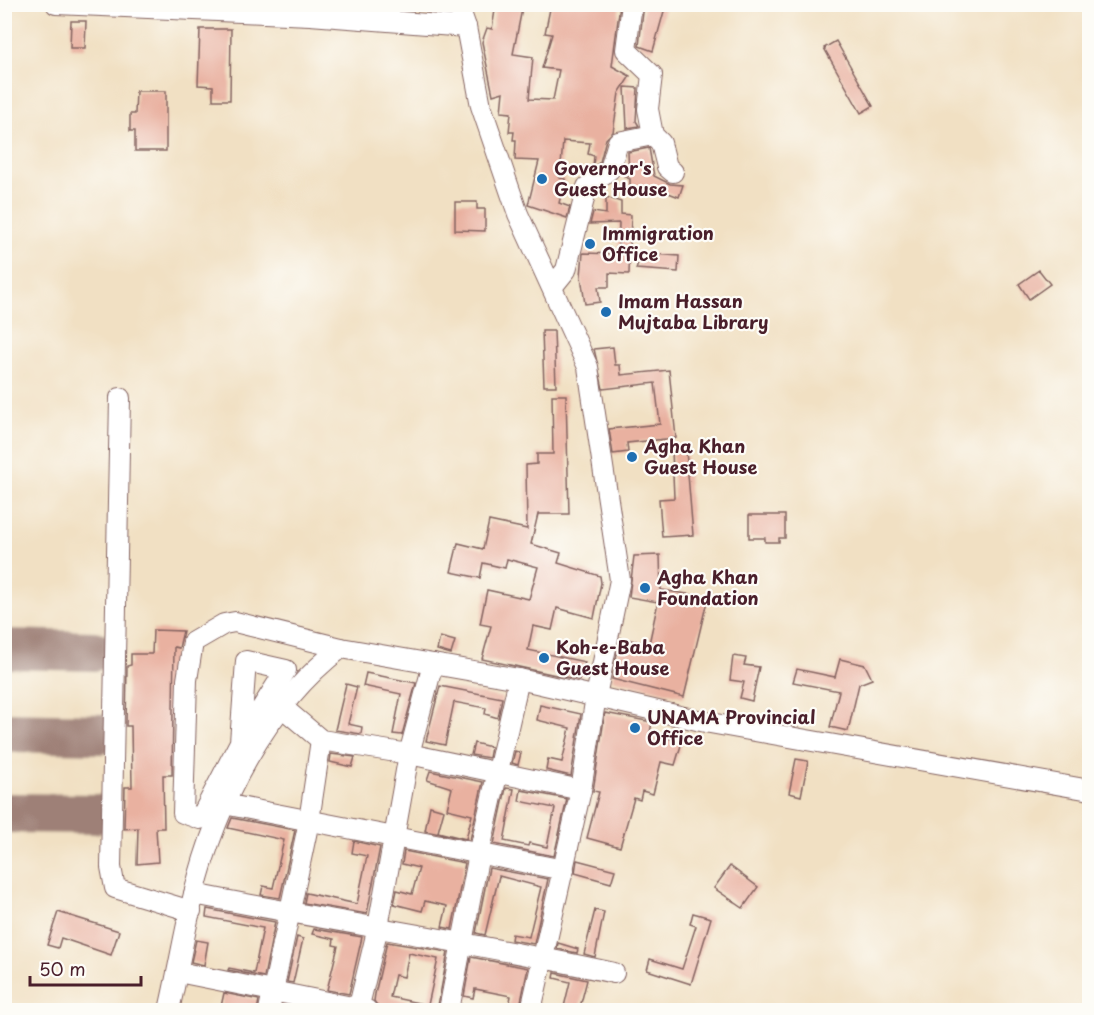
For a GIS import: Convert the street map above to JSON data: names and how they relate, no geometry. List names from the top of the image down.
{
  "places": [
    "Governor's Guest House",
    "Immigration Office",
    "Imam Hassan Mujtaba Library",
    "Agha Khan Guest House",
    "Agha Khan Foundation",
    "Koh-e-Baba Guest House",
    "UNAMA Provincial Office"
  ],
  "scale_bar": "50 m"
}
